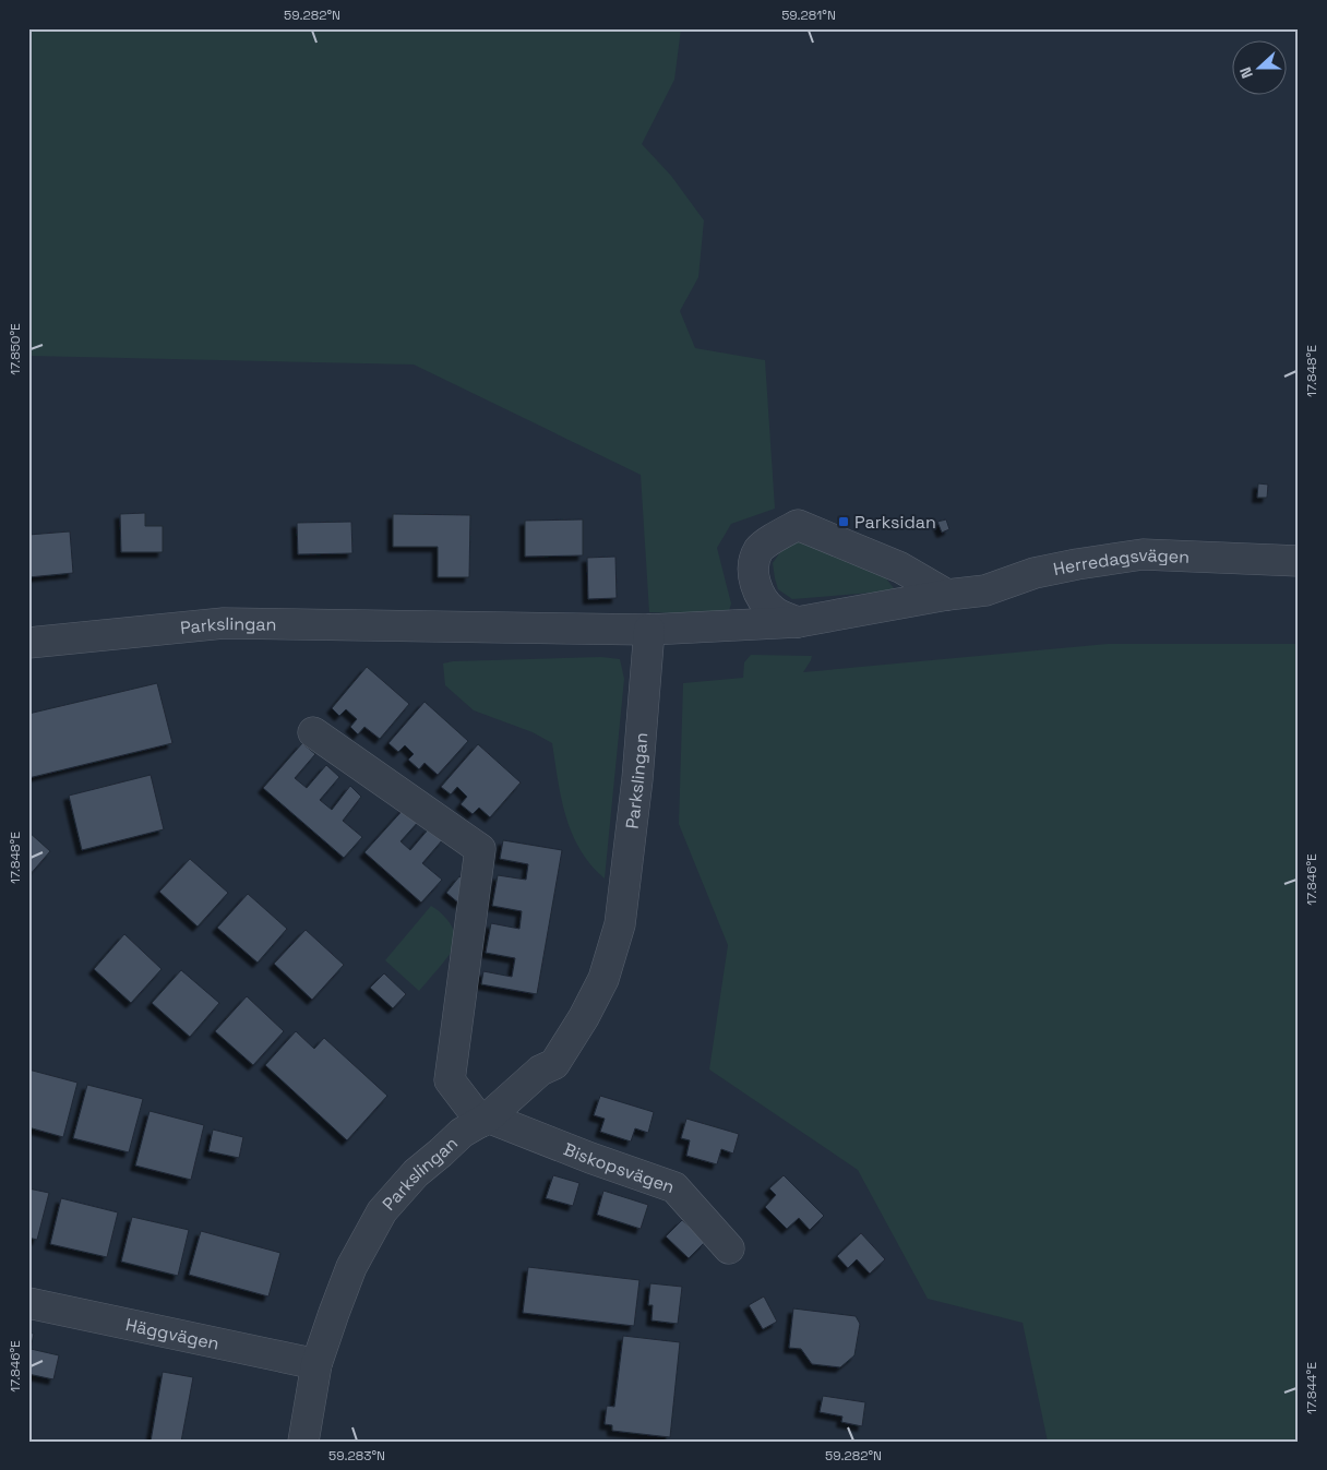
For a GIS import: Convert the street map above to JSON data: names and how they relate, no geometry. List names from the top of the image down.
{
  "streets": {
    "street": [
      "Herredagsvägen",
      "Parkslingan",
      "Biskopsvägen",
      "Häggvägen"
    ]
  },
  "crossings": [
    ["Herredagsvägen", "Parkslingan"],
    ["Parkslingan", "Biskopsvägen"],
    ["Parkslingan", "Häggvägen"]
  ],
  "places": {
    "transit": ["Parksidan"]
  },
  "north": "left",
  "coordinates": [
    "59.282°N",
    "59.281°N",
    "17.850°E",
    "17.848°E",
    "17.846°E",
    "17.844°E",
    "59.283°N"
  ]
}
